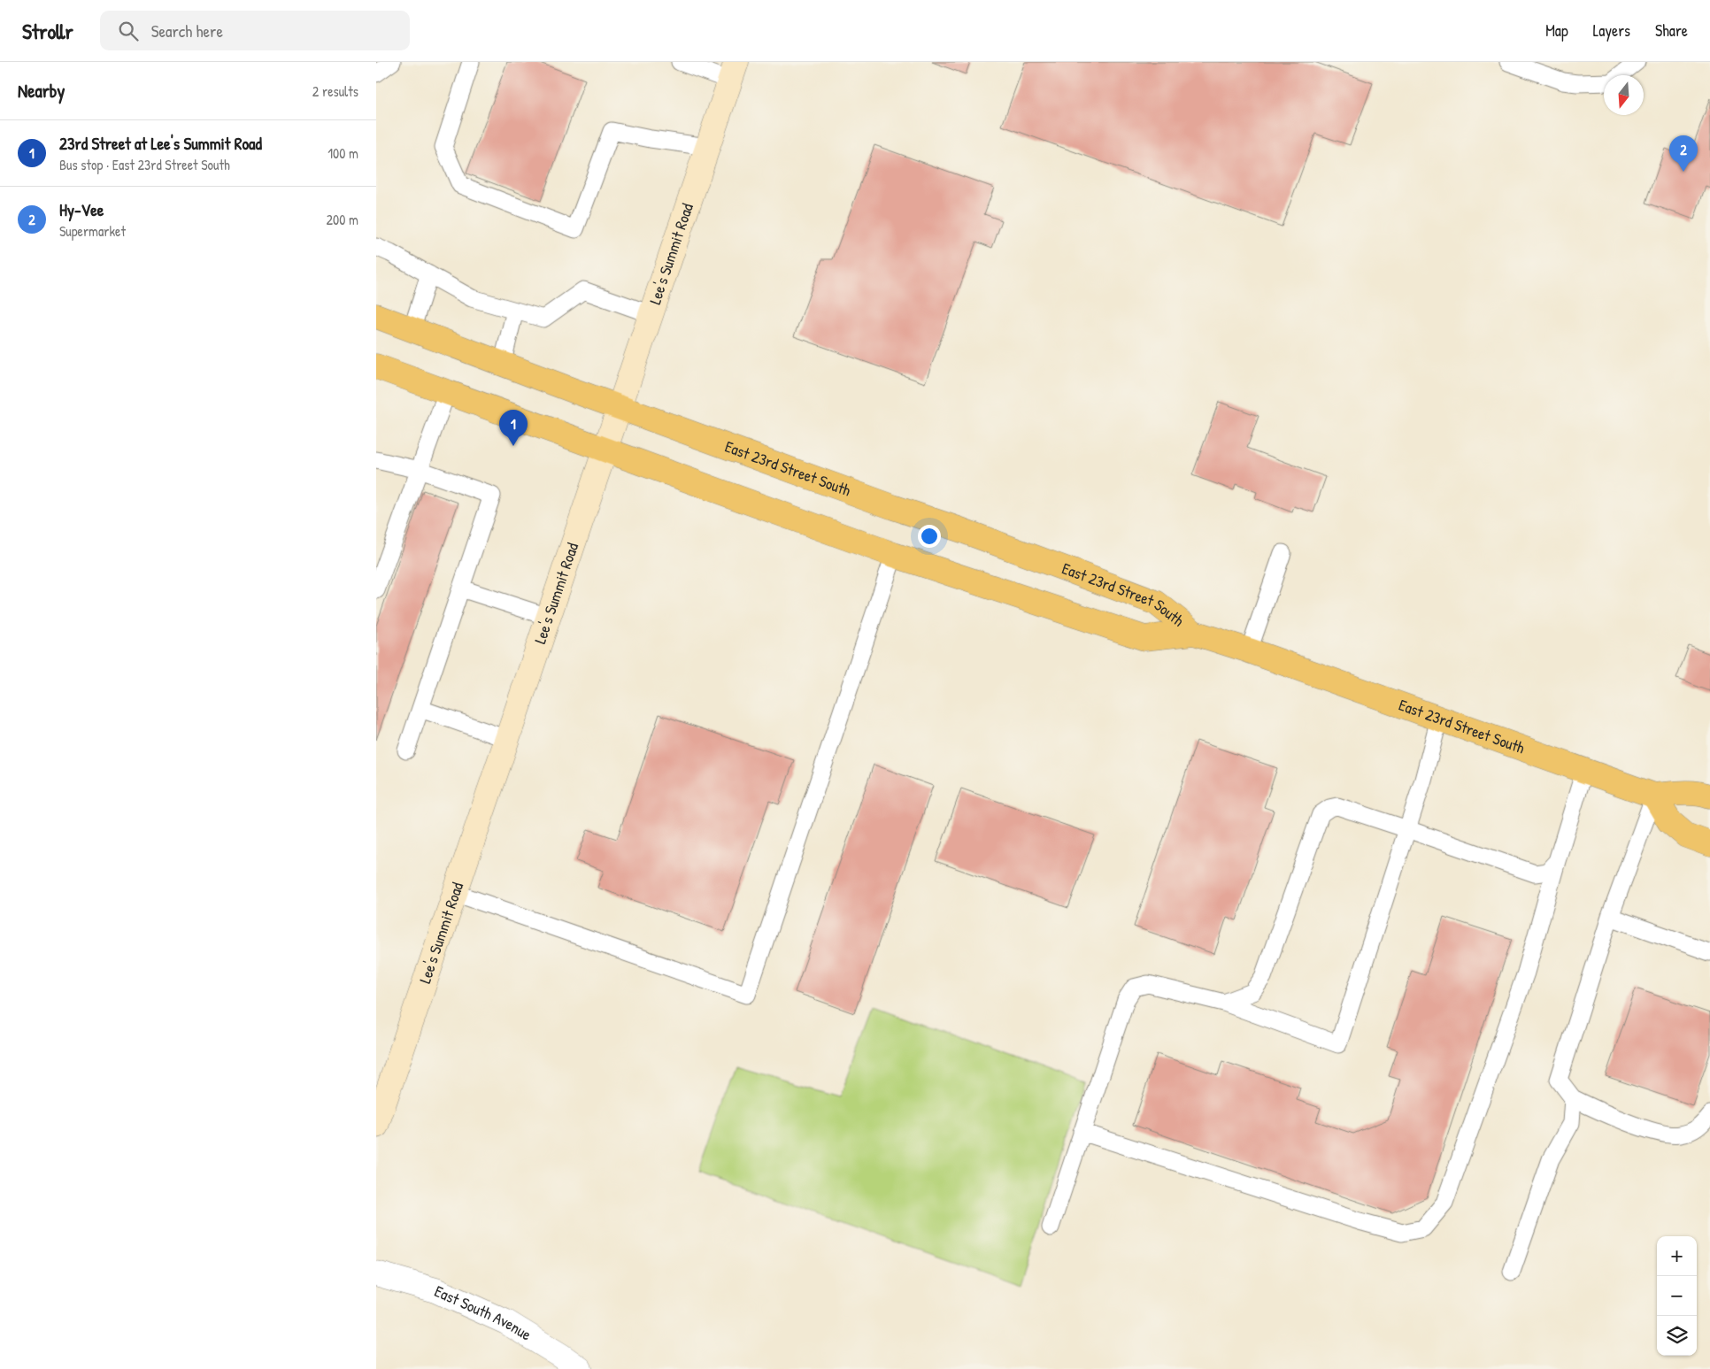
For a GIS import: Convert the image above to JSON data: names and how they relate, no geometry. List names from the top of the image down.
{
  "streets": {
    "main road": ["Lee's Summit Road", "East 23rd Street South"],
    "street": ["East South Avenue"]
  },
  "crossings": [
    ["Lee's Summit Road", "East 23rd Street South"]
  ],
  "north": "bottom",
  "page": {
    "header": "Strollr",
    "search": "Search here",
    "nav": ["Map", "Layers", "Share"],
    "heading": ["Nearby", "2 results"],
    "list": [
      {
        "mark": "1",
        "name": "23rd Street at Lee's Summit Road",
        "note": "Bus stop · East 23rd Street South",
        "value": "100 m"
      },
      {
        "mark": "2",
        "name": "Hy-Vee",
        "note": "Supermarket",
        "value": "200 m"
      }
    ],
    "pins": ["2", "1"],
    "map_buttons": ["+", "−"]
  }
}
